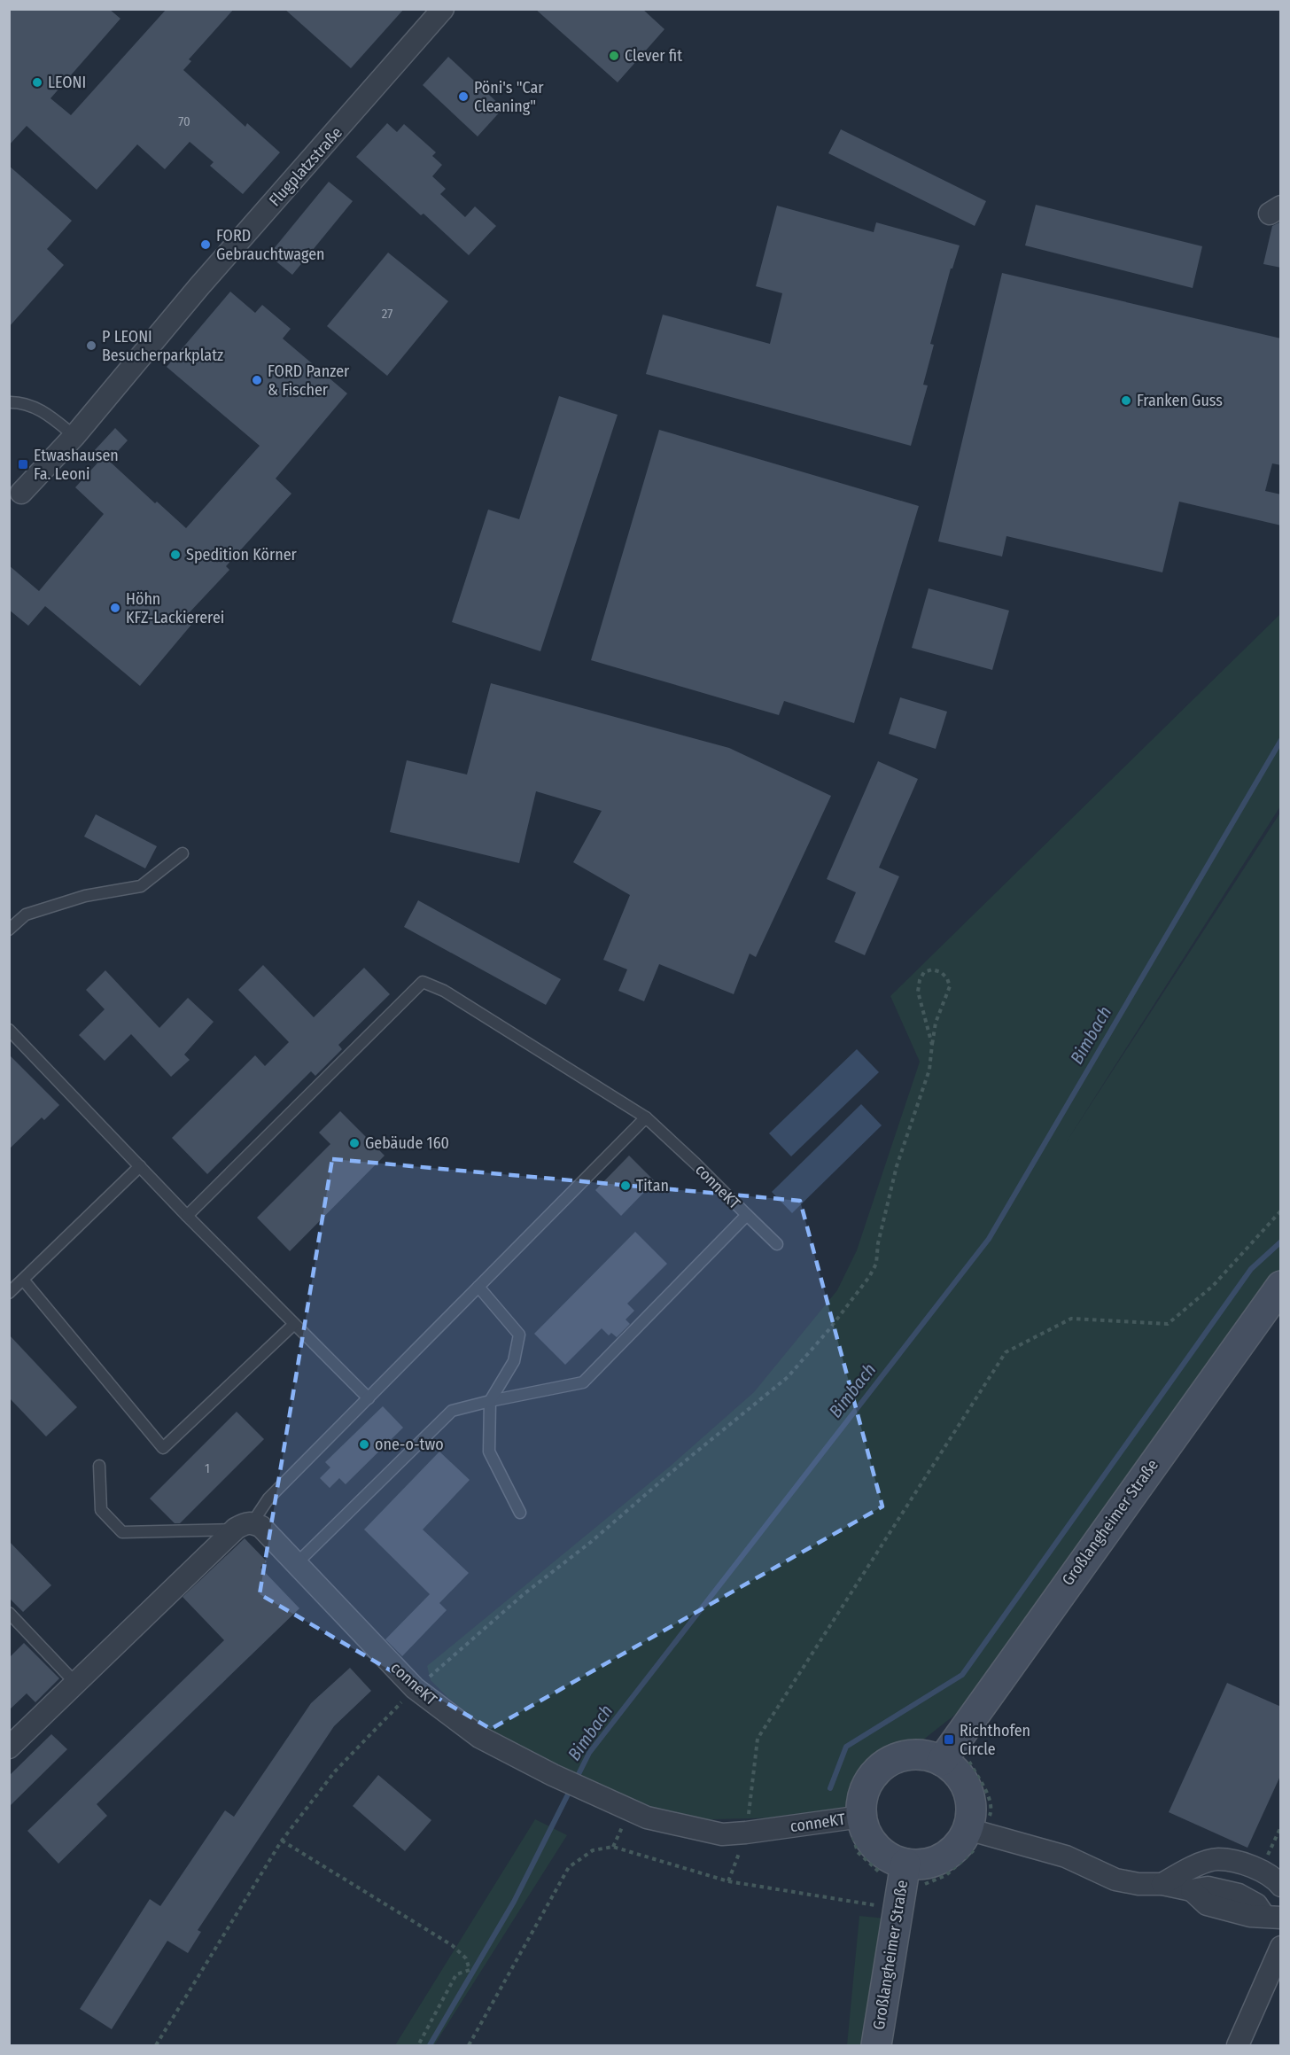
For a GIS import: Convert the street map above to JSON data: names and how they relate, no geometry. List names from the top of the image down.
{
  "streets": {
    "main road": ["Großlangheimer Straße"],
    "street": ["Flugplatzstraße", "conneKT"]
  },
  "crossings": [
    ["conneKT", "Großlangheimer Straße"]
  ],
  "water": ["Bimbach"],
  "places": {
    "other": [
      "Clever fit",
      "LEONI",
      "Pöni's \"Car Cleaning\"",
      "FORD Gebrauchtwagen",
      "P LEONI Besucherparkplatz",
      "FORD Panzer & Fischer",
      "Franken Guss",
      "Spedition Körner",
      "Höhn KFZ-Lackiererei",
      "Gebäude 160",
      "Titan",
      "one-o-two"
    ],
    "transit": ["Etwashausen Fa. Leoni", "Richthofen Circle"]
  },
  "house_numbers": ["70", "27", "1"]
}
